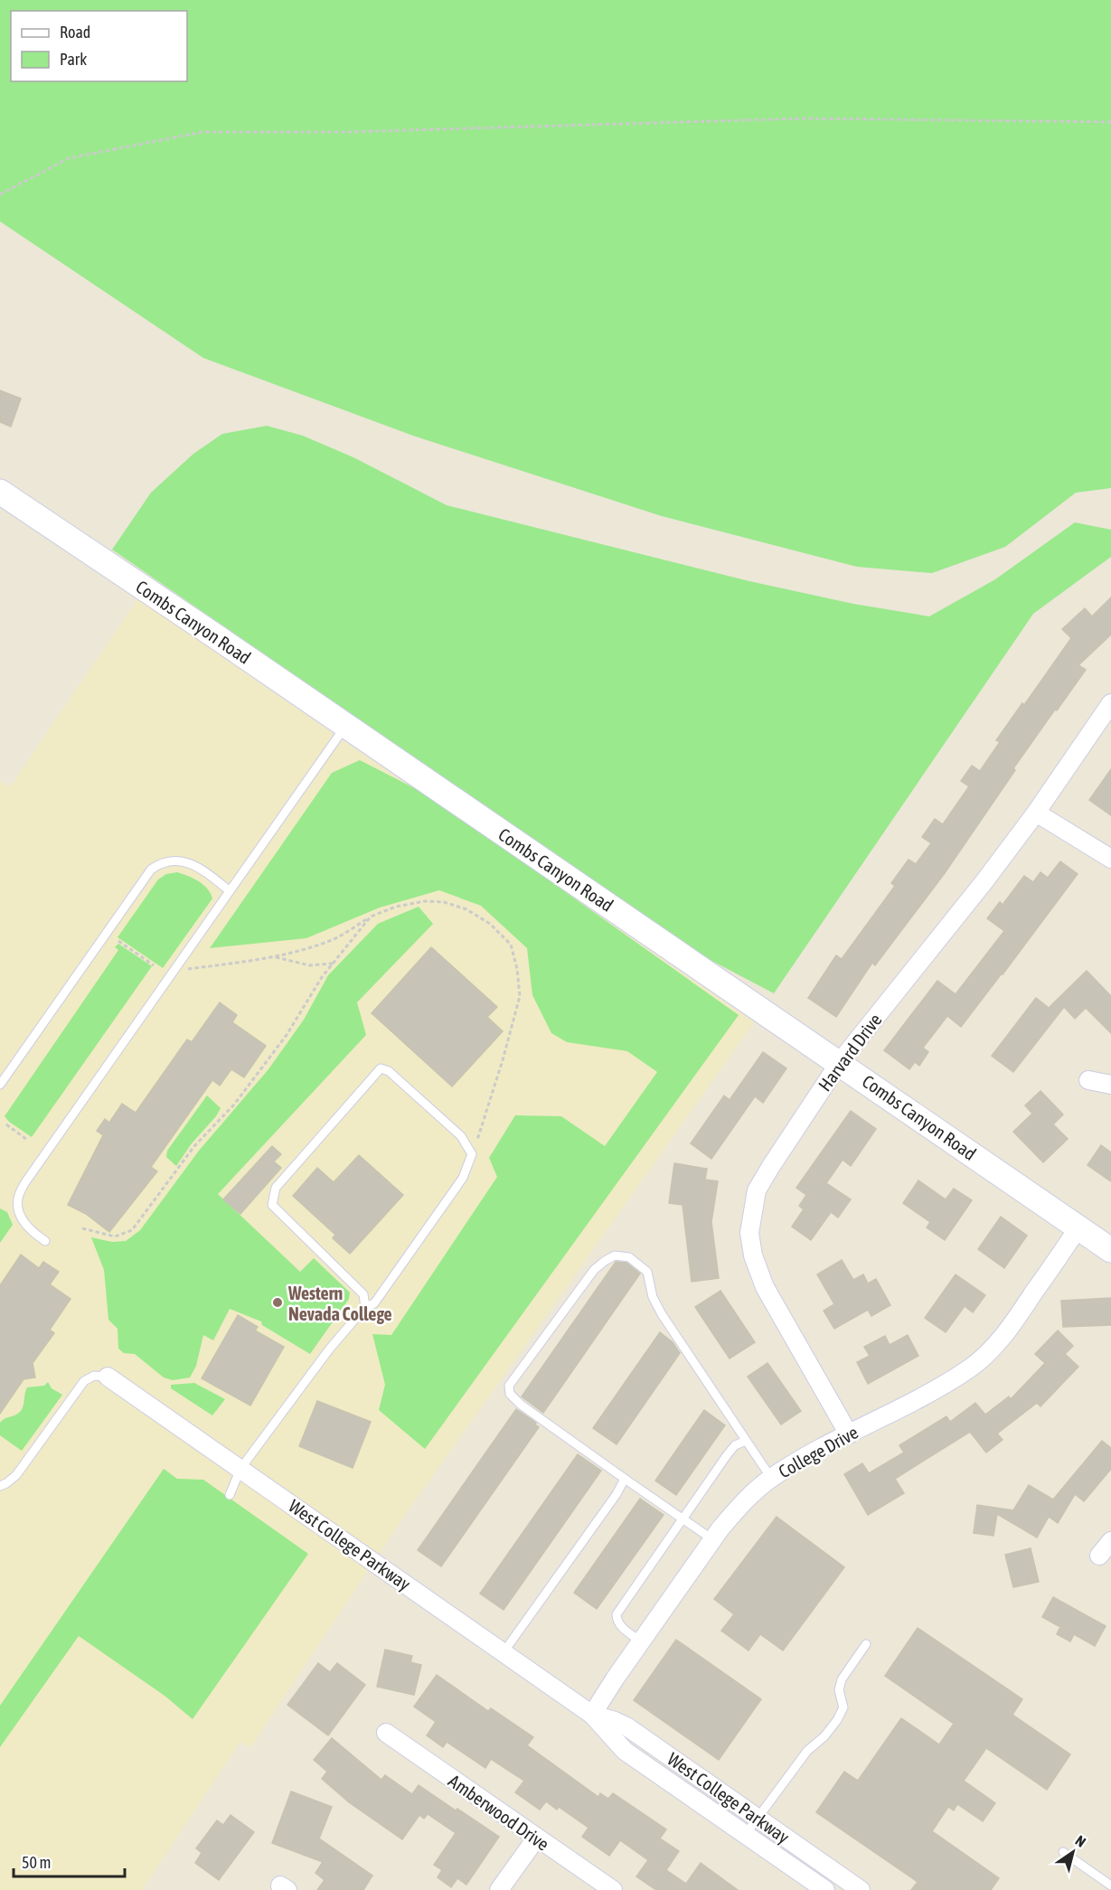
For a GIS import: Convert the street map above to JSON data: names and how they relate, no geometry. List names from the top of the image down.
{
  "streets": {
    "street": [
      "Combs Canyon Road",
      "Harvard Drive",
      "College Drive",
      "West College Parkway",
      "Amberwood Drive"
    ]
  },
  "crossings": [
    ["Combs Canyon Road", "Harvard Drive"],
    ["Combs Canyon Road", "College Drive"],
    ["Harvard Drive", "College Drive"],
    ["College Drive", "West College Parkway"]
  ],
  "places": ["Western Nevada College"],
  "legend": ["Road", "Park"],
  "scale_bar": "50 m",
  "north": "top right"
}
